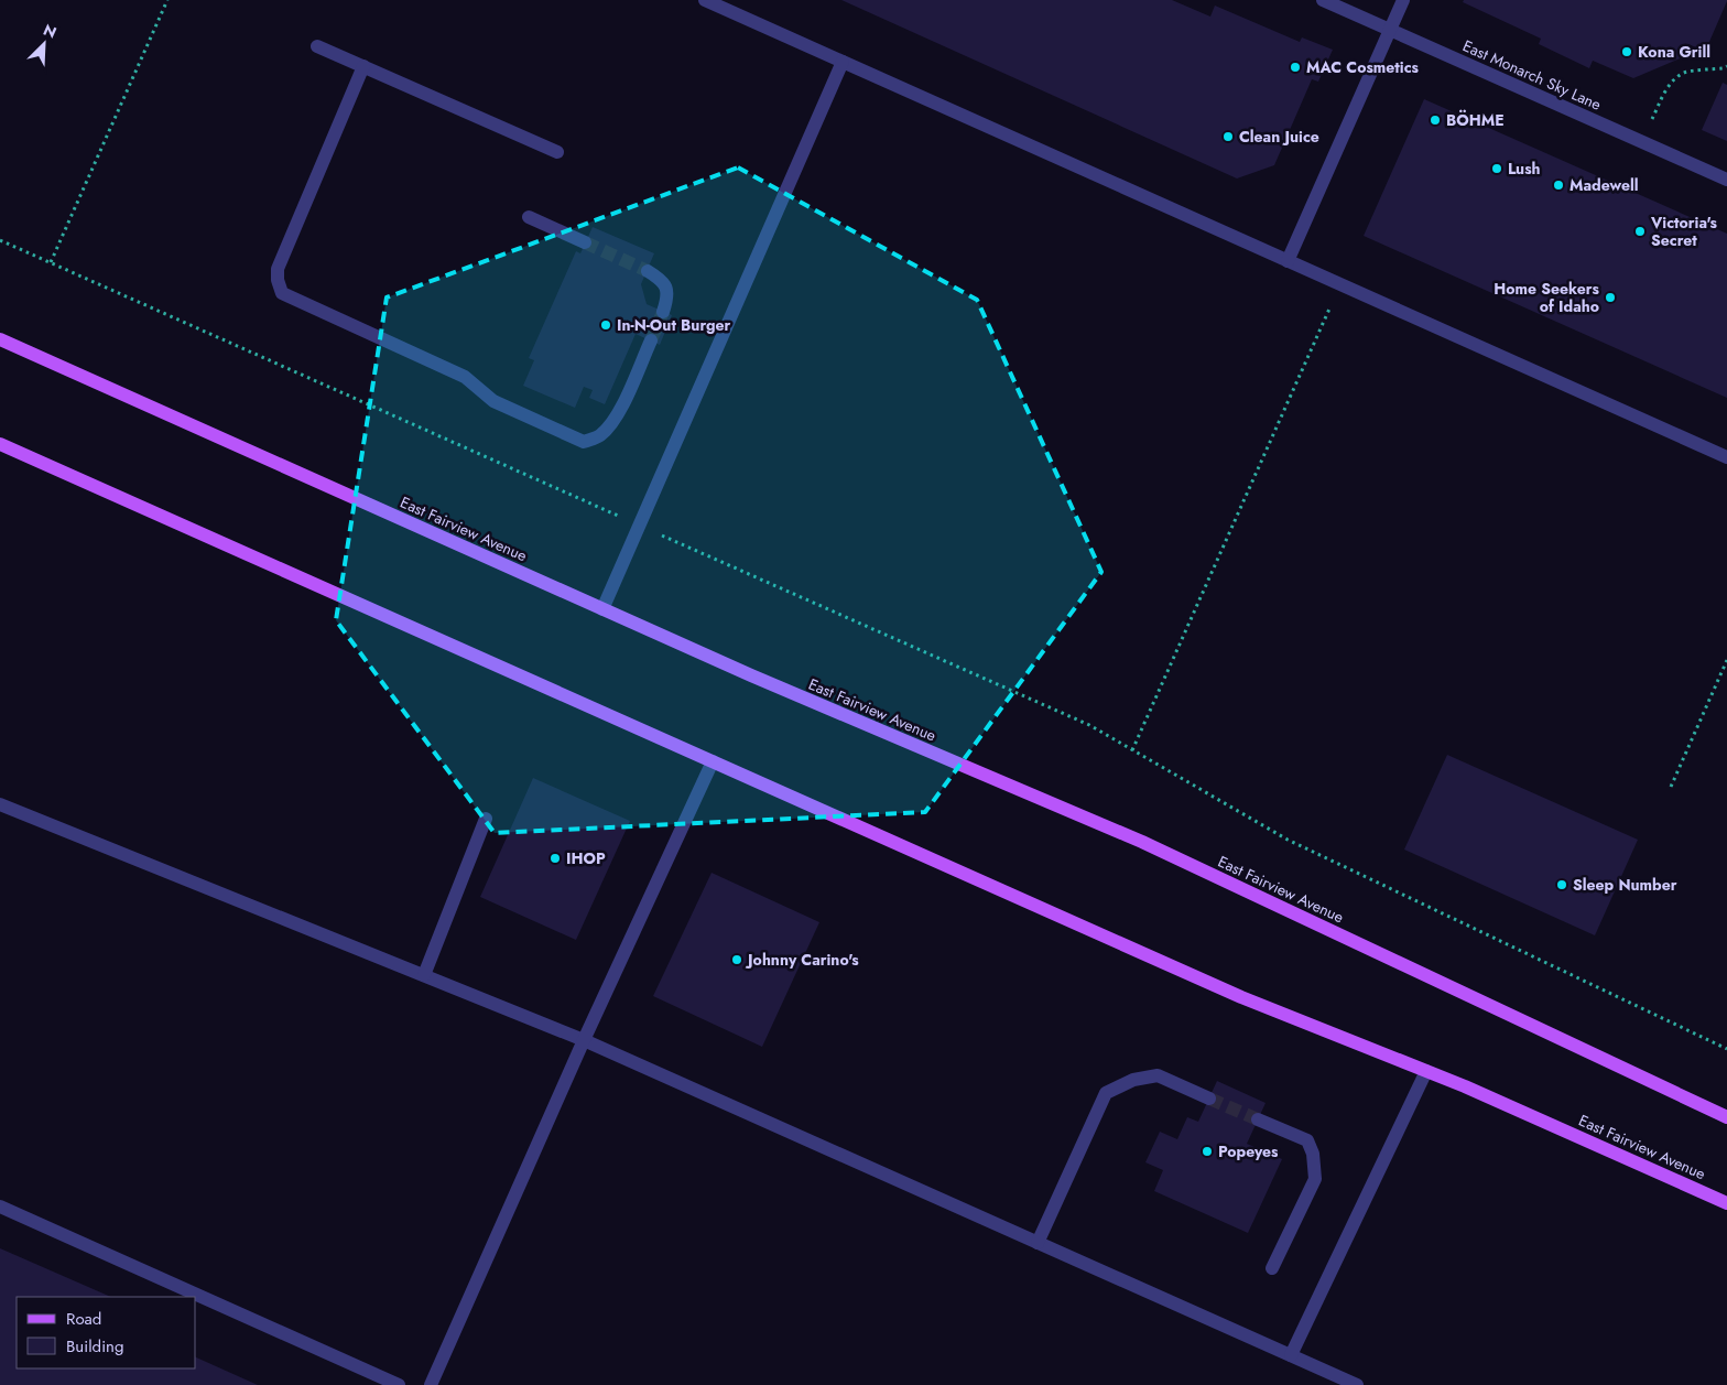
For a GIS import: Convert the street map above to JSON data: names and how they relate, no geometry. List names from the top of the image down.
{
  "streets": {
    "main road": ["East Fairview Avenue"],
    "street": ["East Monarch Sky Lane"]
  },
  "places": [
    "Kona Grill",
    "MAC Cosmetics",
    "BÖHME",
    "Clean Juice",
    "Lush",
    "Madewell",
    "Victoria's Secret",
    "Home Seekers of Idaho",
    "In-N-Out Burger",
    "IHOP",
    "Sleep Number",
    "Johnny Carino's",
    "Popeyes"
  ],
  "legend": ["Road", "Building"],
  "north": "top right"
}
